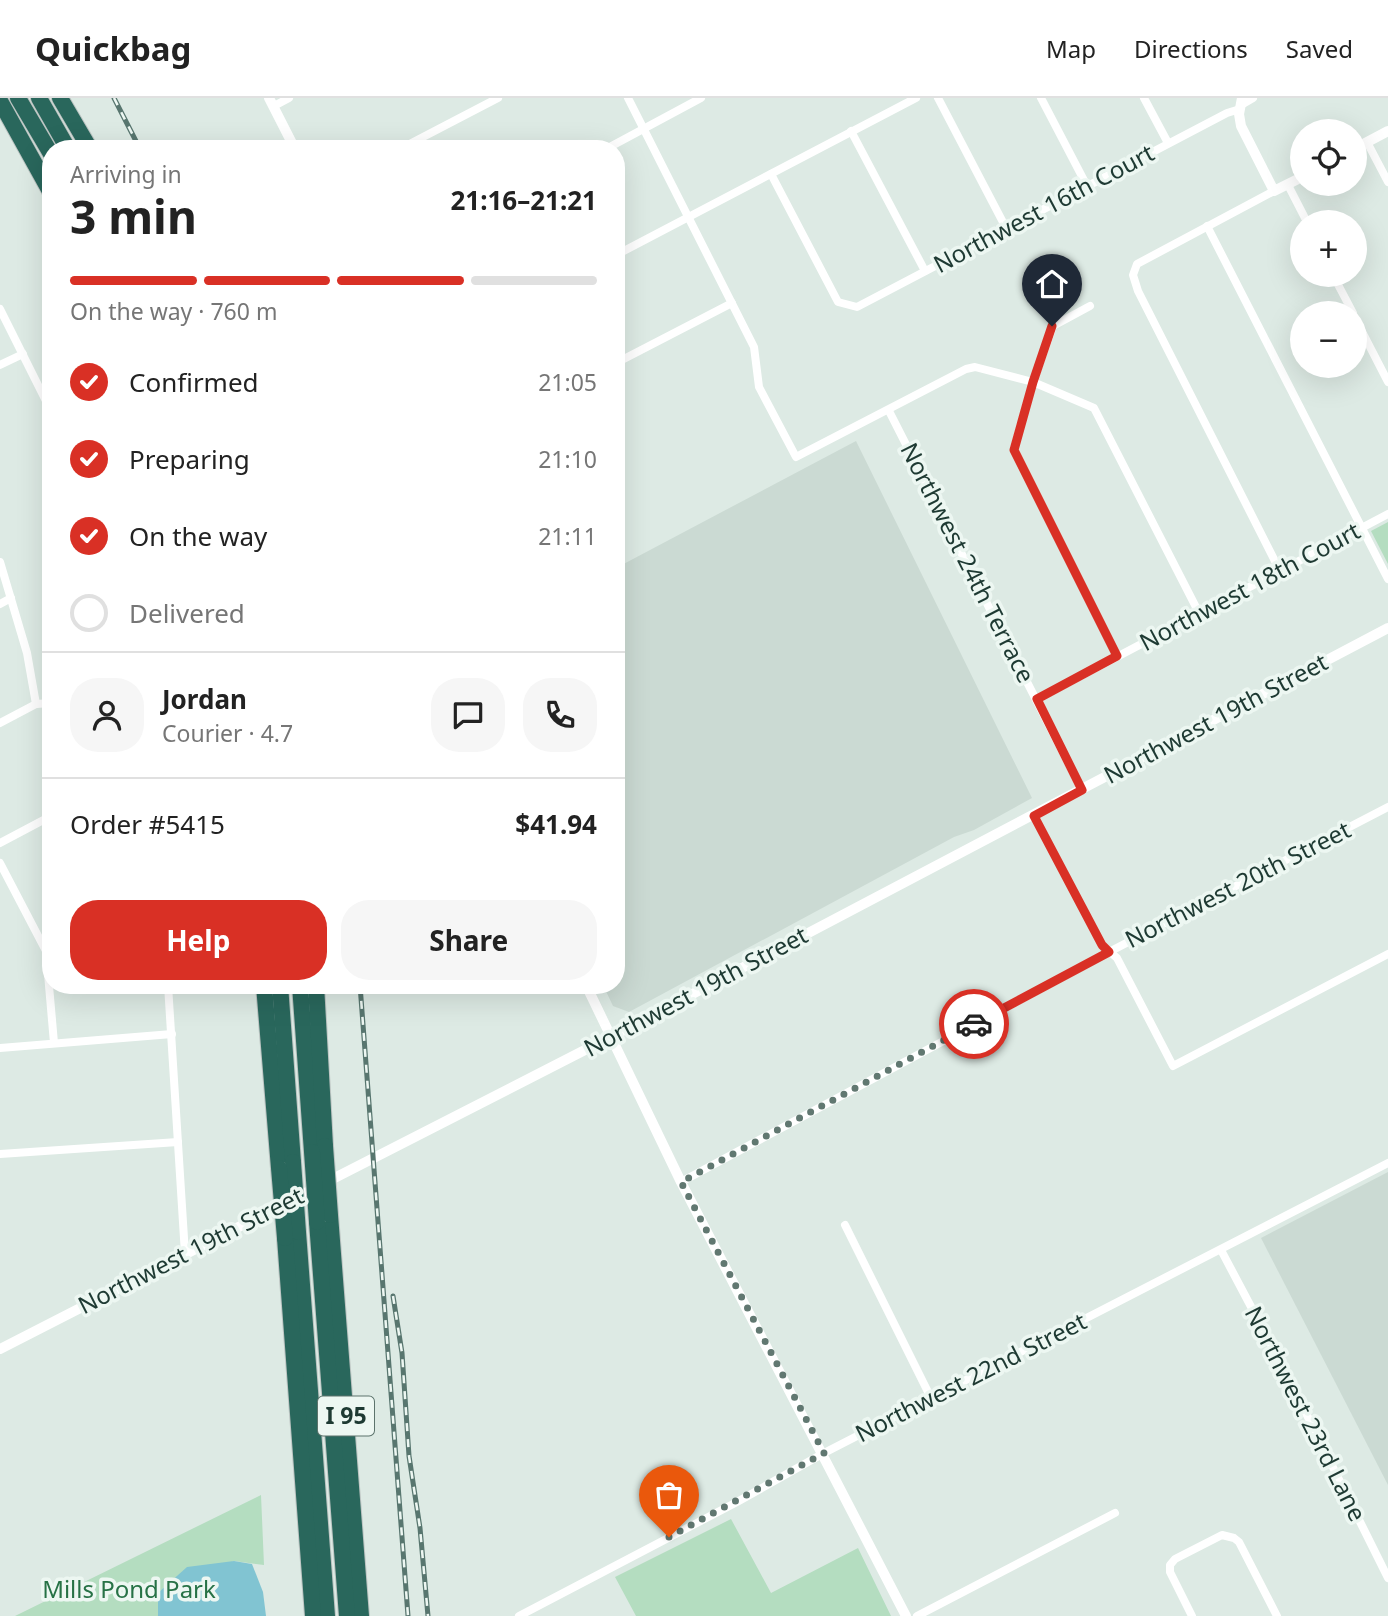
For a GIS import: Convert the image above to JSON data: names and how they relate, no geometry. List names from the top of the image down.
{
  "streets": {
    "highway": ["I 95"],
    "street": [
      "Northwest 16th Court",
      "Northwest 24th Terrace",
      "Northwest 18th Court",
      "Northwest 19th Street",
      "Northwest 20th Street",
      "Northwest 22nd Street",
      "Northwest 23rd Lane"
    ]
  },
  "crossings": [
    ["Northwest 24th Terrace", "Northwest 18th Court"],
    ["Northwest 24th Terrace", "Northwest 19th Street"],
    ["Northwest 22nd Street", "Northwest 23rd Lane"]
  ],
  "parks": ["Mills Pond Park"],
  "page": {
    "header": "Quickbag",
    "nav": ["Map", "Directions", "Saved"],
    "map_buttons": ["+", "−"],
    "heading": ["3 min", "Arriving in", "21:16–21:21"],
    "panel": [
      "Jordan",
      "Courier · 4.7",
      "Order #5415",
      "$41.94"
    ],
    "bar": "On the way · 760 m",
    "list": [
      ["Confirmed", "21:05"],
      ["Preparing", "21:10"],
      ["On the way", "21:11"],
      "Delivered"
    ],
    "buttons": ["Help", "Share"]
  }
}
